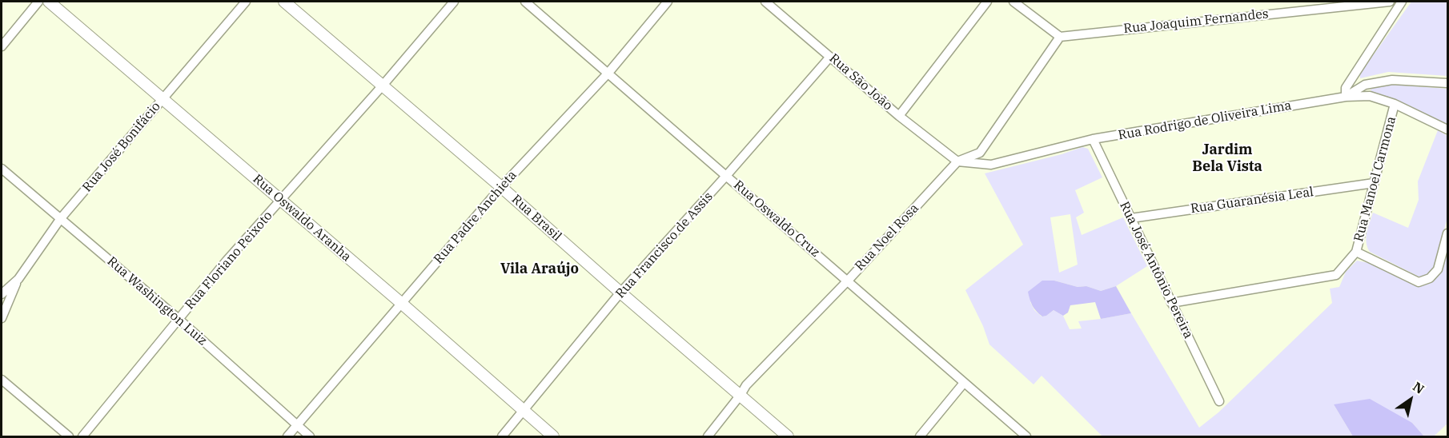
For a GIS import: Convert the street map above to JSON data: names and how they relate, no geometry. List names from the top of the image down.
{
  "streets": {
    "street": [
      "Rua Joaquim Fernandes",
      "Rua São João",
      "Rua Rodrigo de Oliveira Lima",
      "Rua José Bonifácio",
      "Rua Manoel Carmona",
      "Rua Guaranésia Leal",
      "Rua Padre Anchieta",
      "Rua Oswaldo Aranha",
      "Rua Brasil",
      "Rua Oswaldo Cruz",
      "Rua Noel Rosa",
      "Rua Francisco de Assis",
      "Rua Floriano Peixoto",
      "Rua José Antônio Pereira",
      "Rua Washington Luiz"
    ]
  },
  "crossings": [
    ["Rua Joaquim Fernandes", "Rua Noel Rosa"],
    ["Rua São João", "Rua Rodrigo de Oliveira Lima"],
    ["Rua São João", "Rua Noel Rosa"],
    ["Rua São João", "Rua Francisco de Assis"],
    ["Rua Rodrigo de Oliveira Lima", "Rua Manoel Carmona"],
    ["Rua Rodrigo de Oliveira Lima", "Rua Noel Rosa"],
    ["Rua Rodrigo de Oliveira Lima", "Rua José Antônio Pereira"],
    ["Rua José Bonifácio", "Rua Oswaldo Aranha"],
    ["Rua José Bonifácio", "Rua Washington Luiz"],
    ["Rua Manoel Carmona", "Rua Guaranésia Leal"],
    ["Rua Manoel Carmona", "Rua José Antônio Pereira"],
    ["Rua Guaranésia Leal", "Rua José Antônio Pereira"],
    ["Rua Padre Anchieta", "Rua Oswaldo Aranha"],
    ["Rua Padre Anchieta", "Rua Brasil"],
    ["Rua Padre Anchieta", "Rua Oswaldo Cruz"],
    ["Rua Padre Anchieta", "Rua Washington Luiz"],
    ["Rua Oswaldo Aranha", "Rua Francisco de Assis"],
    ["Rua Oswaldo Aranha", "Rua Floriano Peixoto"],
    ["Rua Brasil", "Rua Noel Rosa"],
    ["Rua Brasil", "Rua Francisco de Assis"],
    ["Rua Brasil", "Rua Floriano Peixoto"],
    ["Rua Oswaldo Cruz", "Rua Noel Rosa"],
    ["Rua Oswaldo Cruz", "Rua Francisco de Assis"],
    ["Rua Floriano Peixoto", "Rua Washington Luiz"]
  ],
  "districts": ["Jardim Bela Vista", "Vila Araújo"],
  "north": "top right"
}
